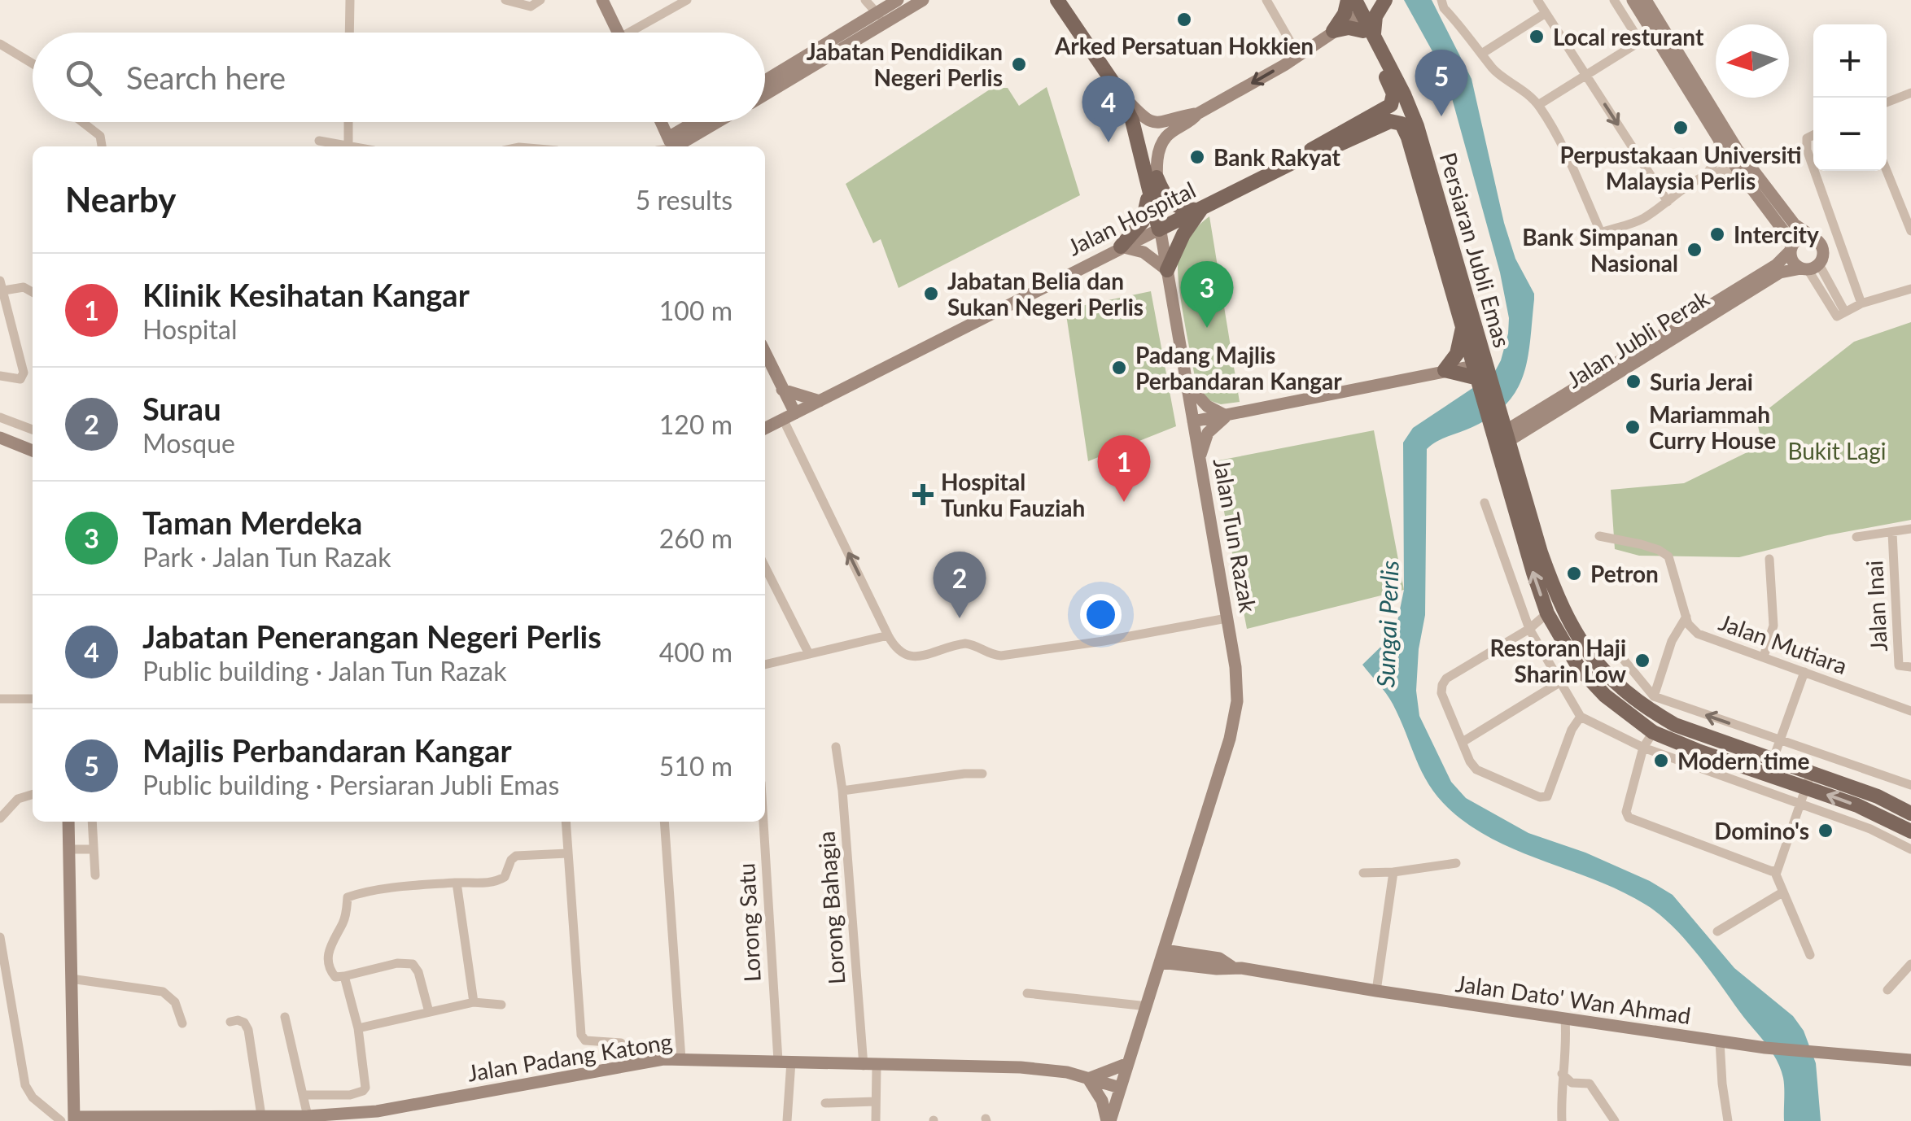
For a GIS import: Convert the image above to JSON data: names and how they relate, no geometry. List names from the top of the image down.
{
  "streets": {
    "main road": ["Jalan Hospital", "Persiaran Jubli Emas", "Jalan Tun Razak"],
    "street": [
      "Jalan Jubli Perak",
      "Jalan Inai",
      "Jalan Mutiara",
      "Lorong Bahagia",
      "Lorong Satu",
      "Jalan Dato' Wan Ahmad",
      "Jalan Padang Katong"
    ]
  },
  "crossings": [
    ["Jalan Hospital", "Persiaran Jubli Emas"],
    ["Jalan Hospital", "Jalan Tun Razak"],
    ["Jalan Tun Razak", "Jalan Dato' Wan Ahmad"],
    ["Jalan Tun Razak", "Jalan Padang Katong"],
    ["Lorong Bahagia", "Jalan Padang Katong"],
    ["Lorong Satu", "Jalan Padang Katong"]
  ],
  "water": ["Sungai Perlis"],
  "parks": ["Bukit Lagi"],
  "places": {
    "other": [
      "Arked Persatuan Hokkien",
      "Local resturant",
      "Jabatan Pendidikan Negeri Perlis",
      "Perpustakaan Universiti Malaysia Perlis",
      "Bank Rakyat",
      "Intercity",
      "Bank Simpanan Nasional",
      "Jabatan Belia dan Sukan Negeri Perlis",
      "Padang Majlis Perbandaran Kangar",
      "Suria Jerai",
      "Mariammah Curry House",
      "Petron",
      "Restoran Haji Sharin Low",
      "Modern time",
      "Domino's"
    ],
    "health": ["Hospital Tunku Fauziah"]
  },
  "north": "left",
  "page": {
    "map_buttons": ["+", "−"],
    "search": "Search here",
    "pins": [
      "5",
      "4",
      "3",
      "1",
      "2"
    ],
    "heading": ["Nearby", "5 results"],
    "list": [
      {
        "mark": "1",
        "name": "Klinik Kesihatan Kangar",
        "note": "Hospital",
        "value": "100 m"
      },
      {
        "mark": "2",
        "name": "Surau",
        "note": "Mosque",
        "value": "120 m"
      },
      {
        "mark": "3",
        "name": "Taman Merdeka",
        "note": "Park · Jalan Tun Razak",
        "value": "260 m"
      },
      {
        "mark": "4",
        "name": "Jabatan Penerangan Negeri Perlis",
        "note": "Public building · Jalan Tun Razak",
        "value": "400 m"
      },
      {
        "mark": "5",
        "name": "Majlis Perbandaran Kangar",
        "note": "Public building · Persiaran Jubli Emas",
        "value": "510 m"
      }
    ]
  }
}
